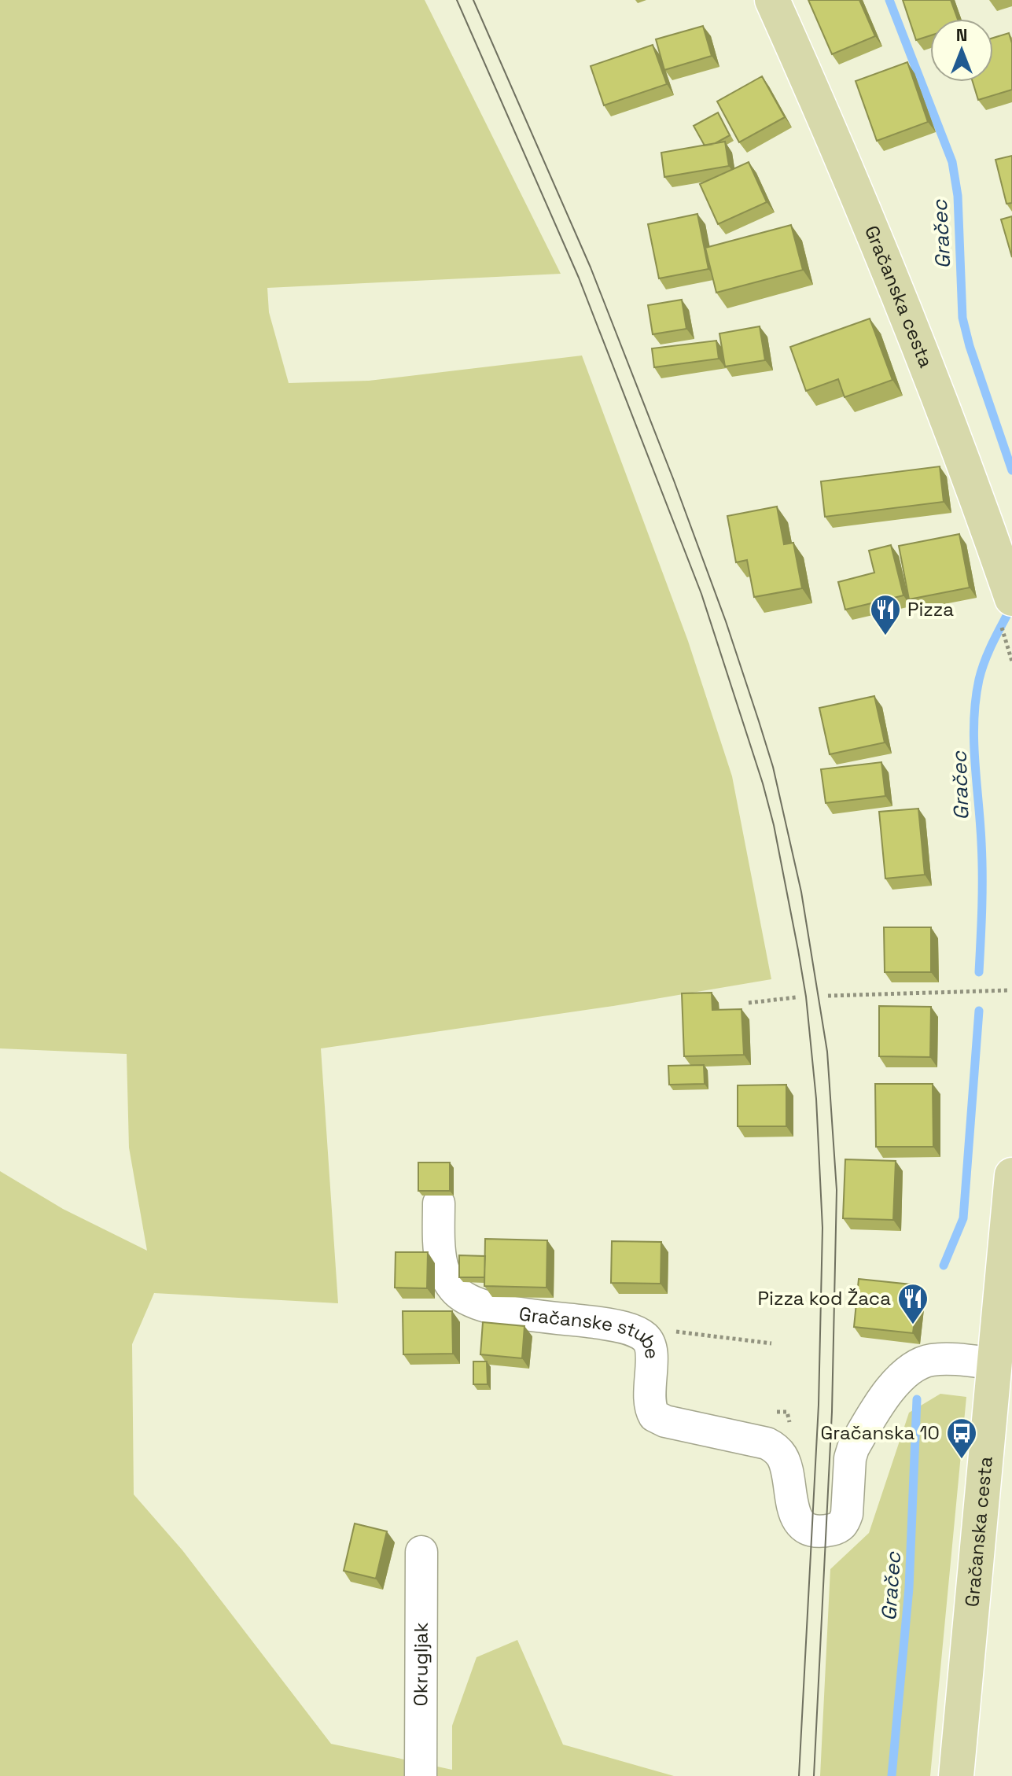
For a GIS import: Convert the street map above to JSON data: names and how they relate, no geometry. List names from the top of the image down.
{
  "streets": {
    "main road": ["Gračanska cesta"],
    "street": ["Gračanske stube", "Okrugljak"]
  },
  "crossings": [
    ["Gračanska cesta", "Gračanske stube"]
  ],
  "water": ["Gračec"],
  "places": {
    "restaurant": ["Pizza", "Pizza kod Žaca"],
    "bus stop": ["Gračanska 10"]
  },
  "north": "top"
}
